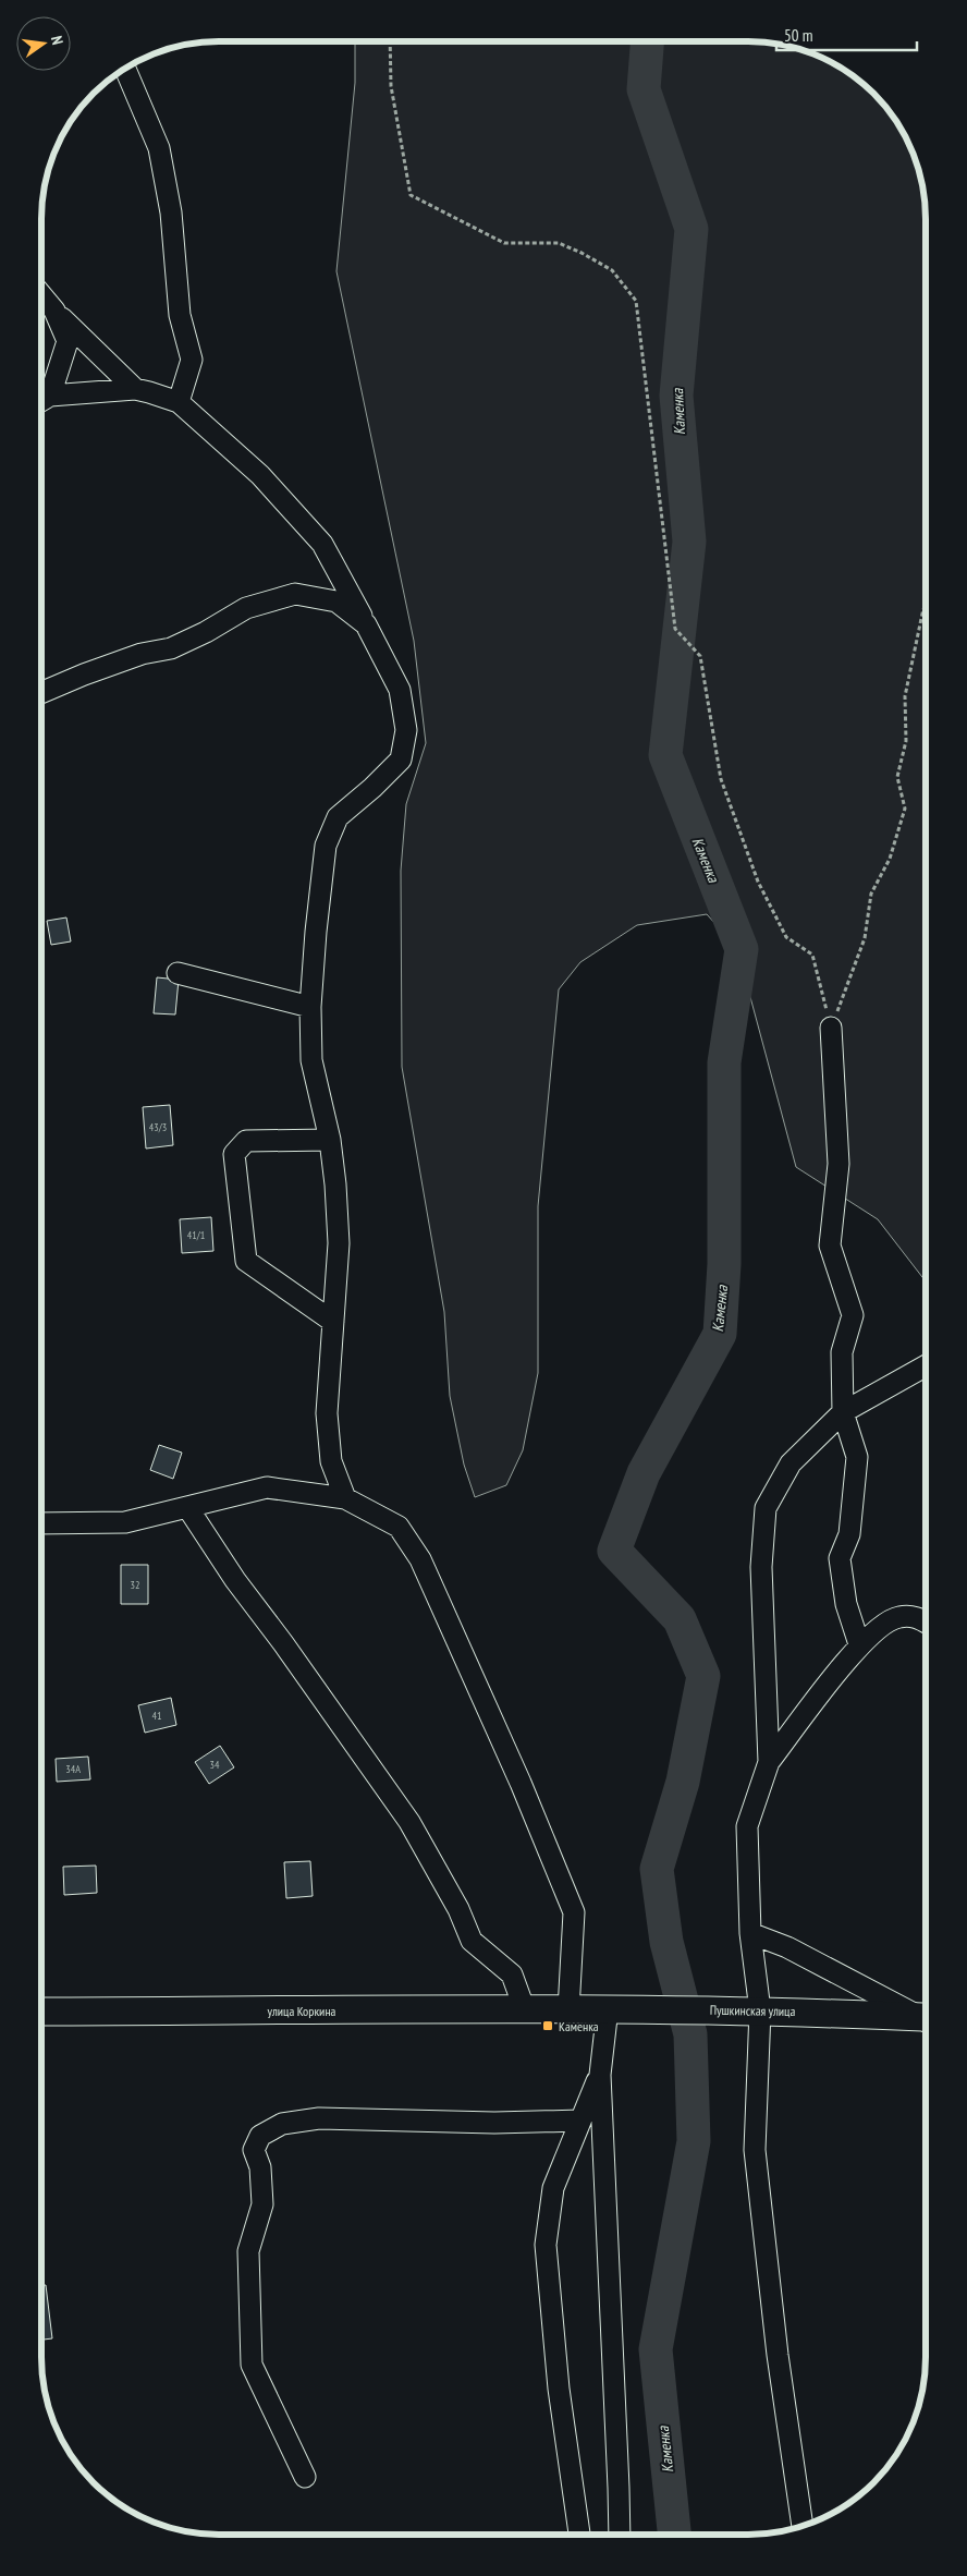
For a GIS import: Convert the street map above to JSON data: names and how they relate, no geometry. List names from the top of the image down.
{
  "streets": {
    "main road": ["улица Коркина", "Пушкинская улица"]
  },
  "crossings": [
    ["улица Коркина", "Пушкинская улица"]
  ],
  "water": ["Каменка"],
  "places": {
    "transit": ["Каменка"]
  },
  "house_numbers": [
    "43/3",
    "41/1",
    "32",
    "41",
    "34",
    "34А"
  ],
  "scale_bar": "50 m",
  "north": "right"
}
